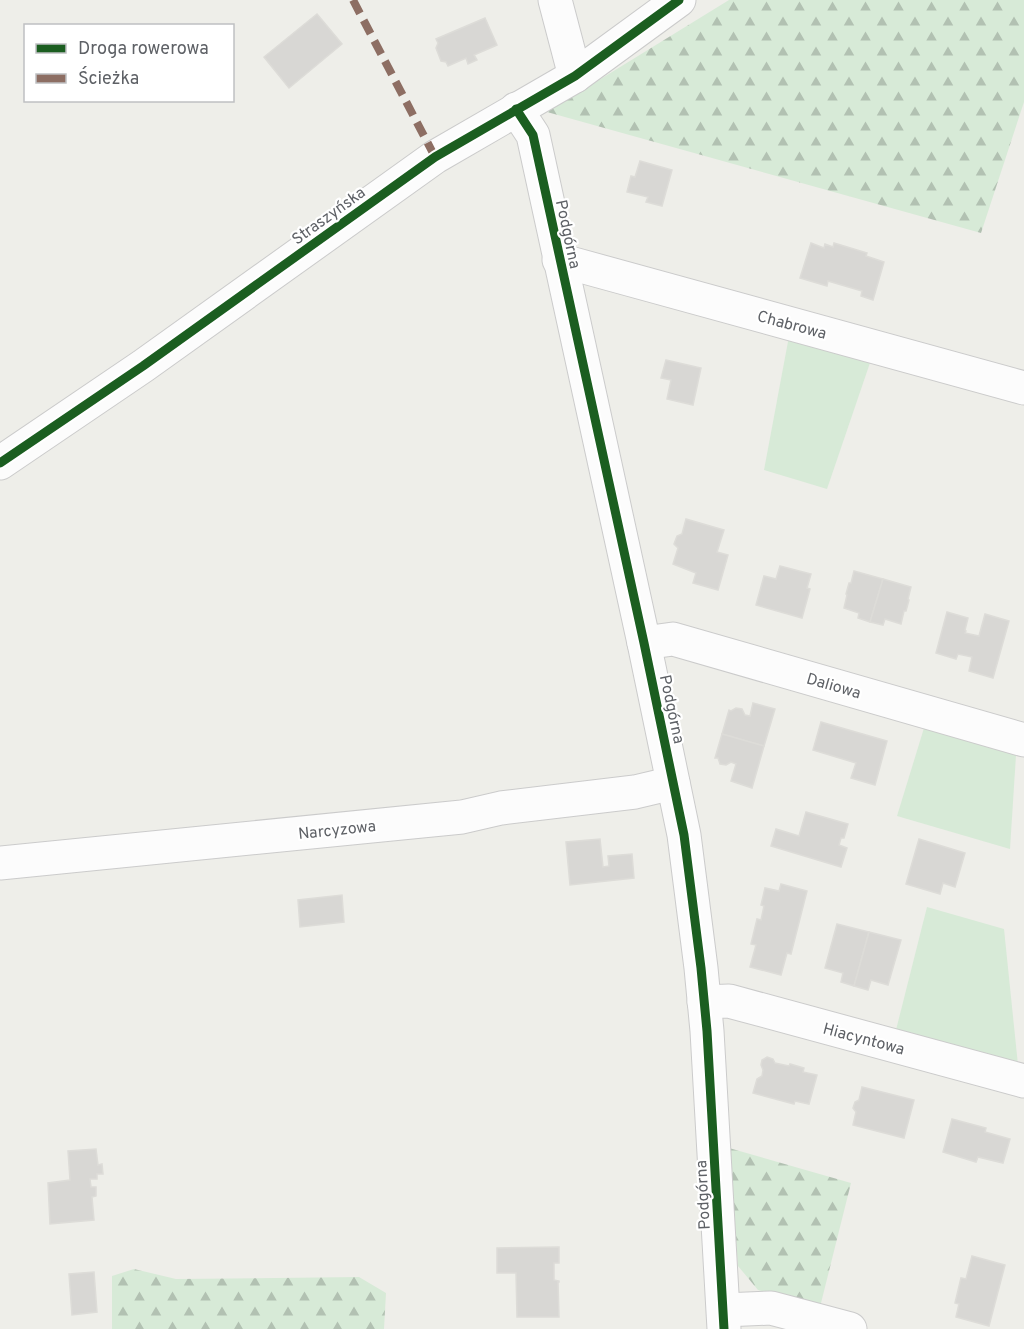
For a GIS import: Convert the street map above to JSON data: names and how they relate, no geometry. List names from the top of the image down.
{
  "streets": {
    "street": [
      "Straszyńska",
      "Podgórna",
      "Chabrowa",
      "Daliowa",
      "Narcyzowa",
      "Hiacyntowa"
    ]
  },
  "crossings": [
    ["Straszyńska", "Podgórna"],
    ["Podgórna", "Chabrowa"],
    ["Podgórna", "Daliowa"],
    ["Podgórna", "Narcyzowa"],
    ["Podgórna", "Hiacyntowa"]
  ],
  "legend": ["Droga rowerowa", "Ścieżka"]
}
